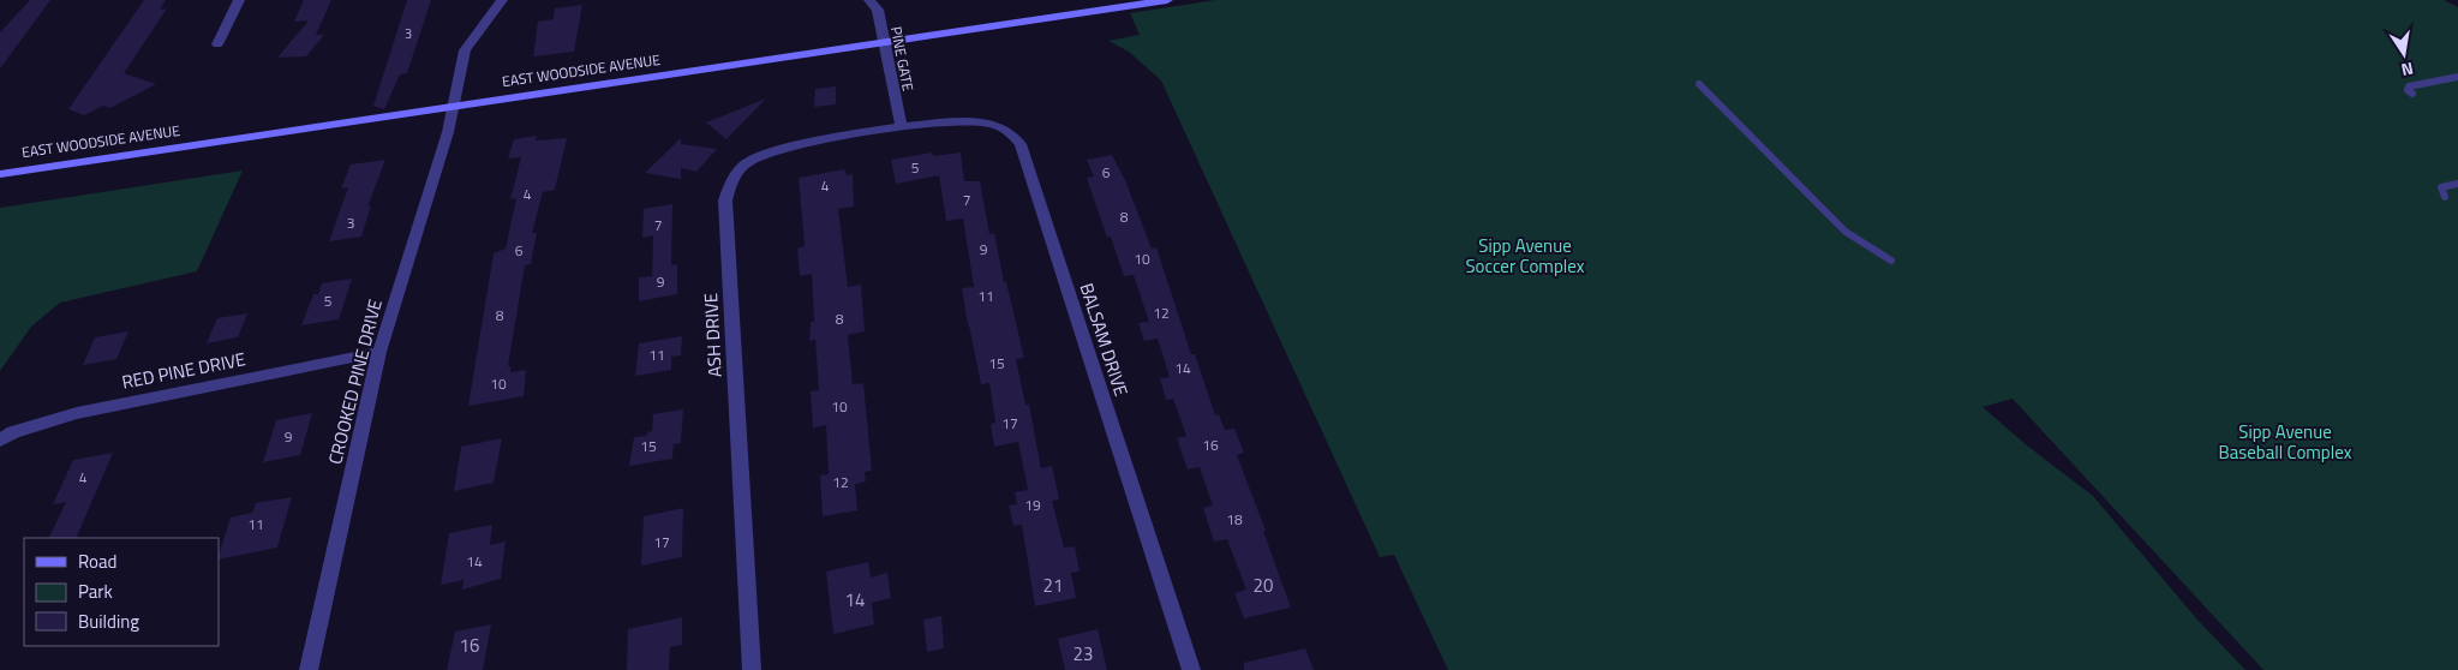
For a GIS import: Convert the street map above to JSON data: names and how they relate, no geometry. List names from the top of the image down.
{
  "streets": {
    "main road": ["EAST WOODSIDE AVENUE"],
    "street": [
      "PINE GATE",
      "ASH DRIVE",
      "BALSAM DRIVE",
      "RED PINE DRIVE",
      "CROOKED PINE DRIVE"
    ]
  },
  "crossings": [
    ["PINE GATE", "EAST WOODSIDE AVENUE"],
    ["PINE GATE", "ASH DRIVE"],
    ["PINE GATE", "BALSAM DRIVE"],
    ["EAST WOODSIDE AVENUE", "CROOKED PINE DRIVE"],
    ["ASH DRIVE", "BALSAM DRIVE"],
    ["RED PINE DRIVE", "CROOKED PINE DRIVE"]
  ],
  "parks": ["Sipp Avenue Soccer Complex", "Sipp Avenue Baseball Complex"],
  "house_numbers": [
    "3",
    "5",
    "6",
    "4",
    "4",
    "7",
    "8",
    "3",
    "7",
    "9",
    "6",
    "10",
    "9",
    "11",
    "5",
    "12",
    "8",
    "8",
    "11",
    "15",
    "14",
    "10",
    "10",
    "17",
    "9",
    "16",
    "15",
    "4",
    "12",
    "19",
    "18",
    "11",
    "17",
    "14",
    "21",
    "20",
    "14",
    "16",
    "23"
  ],
  "legend": ["Road", "Park", "Building"],
  "north": "bottom"
}
